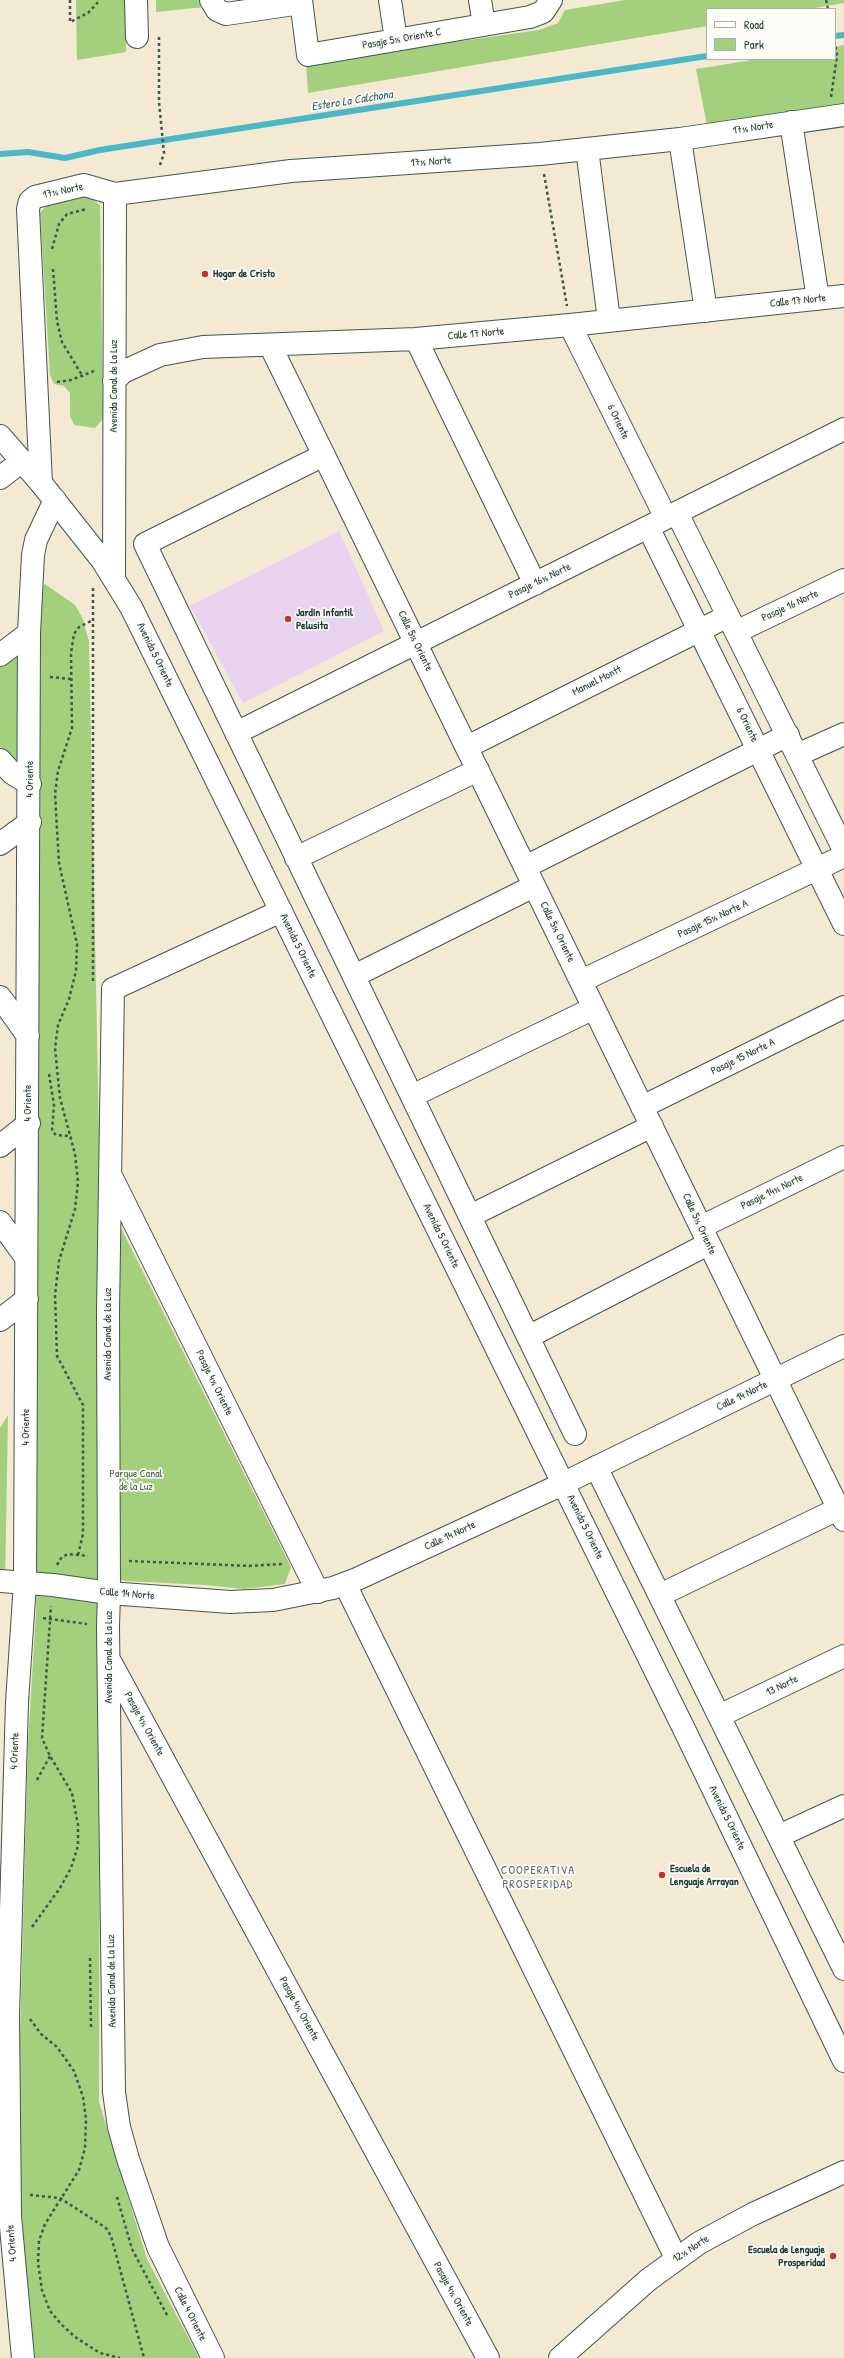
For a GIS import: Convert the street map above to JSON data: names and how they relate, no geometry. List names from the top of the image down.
{
  "streets": {
    "street": [
      "Pasaje 5½ Oriente C",
      "17½ Norte",
      "Calle 17 Norte",
      "Avenida Canal de La Luz",
      "6 Oriente",
      "Pasaje 16½ Norte",
      "Pasaje 16 Norte",
      "Calle 5½ Oriente",
      "Avenida 5 Oriente",
      "Manuel Montt",
      "4 Oriente",
      "Pasaje 15½ Norte A",
      "Pasaje 15 Norte A",
      "Pasaje 14½ Norte",
      "Pasaje 4½ Oriente",
      "Calle 14 Norte",
      "13 Norte",
      "12½ Norte",
      "Calle 4 Oriente"
    ]
  },
  "crossings": [
    ["17½ Norte", "Avenida Canal de La Luz"],
    ["Calle 17 Norte", "Avenida Canal de La Luz"],
    ["Calle 17 Norte", "6 Oriente"],
    ["Calle 17 Norte", "Calle 5½ Oriente"],
    ["Avenida Canal de La Luz", "Avenida 5 Oriente"],
    ["Avenida Canal de La Luz", "Pasaje 4½ Oriente"],
    ["Avenida Canal de La Luz", "Calle 14 Norte"],
    ["Avenida Canal de La Luz", "Calle 4 Oriente"],
    ["6 Oriente", "Pasaje 16½ Norte"],
    ["6 Oriente", "Pasaje 16 Norte"],
    ["6 Oriente", "Manuel Montt"],
    ["6 Oriente", "Pasaje 15½ Norte A"],
    ["Pasaje 16½ Norte", "Calle 5½ Oriente"],
    ["Pasaje 16 Norte", "Manuel Montt"],
    ["Calle 5½ Oriente", "Manuel Montt"],
    ["Calle 5½ Oriente", "Pasaje 15½ Norte A"],
    ["Calle 5½ Oriente", "Pasaje 15 Norte A"],
    ["Calle 5½ Oriente", "Pasaje 14½ Norte"],
    ["Calle 5½ Oriente", "Calle 14 Norte"],
    ["Avenida 5 Oriente", "4 Oriente"],
    ["Avenida 5 Oriente", "Calle 14 Norte"],
    ["4 Oriente", "Calle 14 Norte"],
    ["Pasaje 4½ Oriente", "Calle 14 Norte"]
  ],
  "districts": ["COOPERATIVA PROSPERIDAD"],
  "water": ["Estero La Calchona"],
  "parks": ["Parque Canal de la Luz"],
  "places": [
    "Hogar de Cristo",
    "Jardín Infantil Pelusita",
    "Escuela de Lenguaje Arrayan",
    "Escuela de Lenguaje Prosperidad"
  ],
  "legend": ["Road", "Park"]
}
